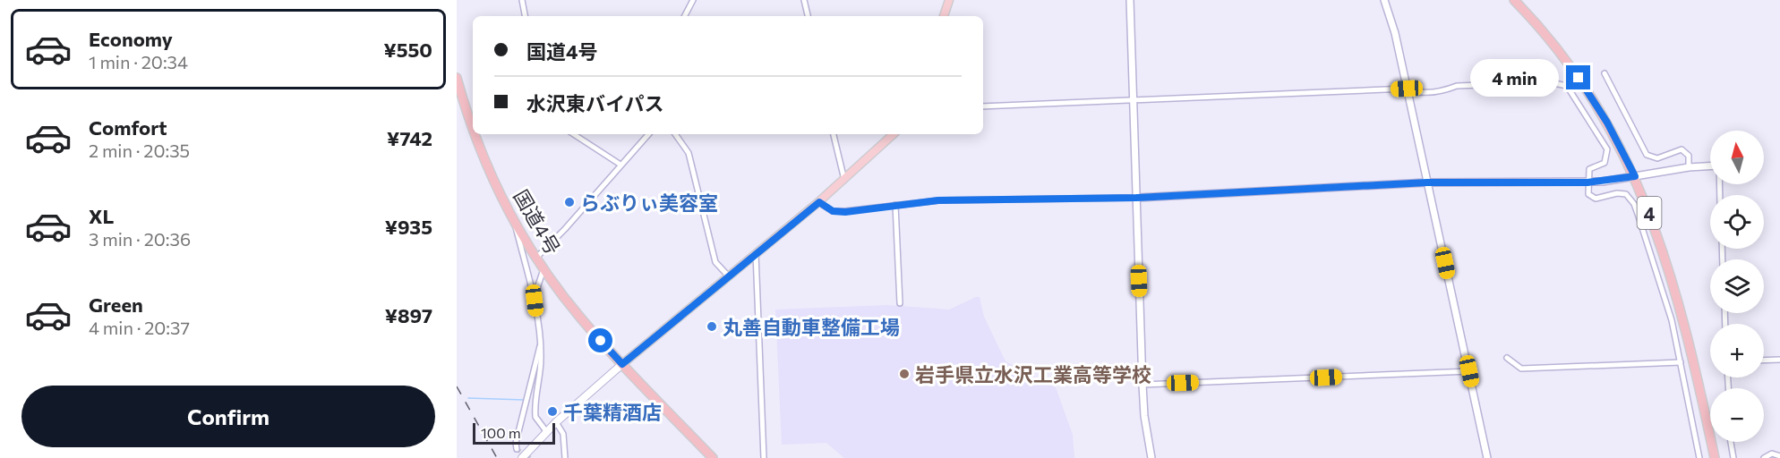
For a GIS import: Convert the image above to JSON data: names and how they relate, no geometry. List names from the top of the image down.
{
  "streets": {
    "highway": ["4", "国道4号"]
  },
  "places": [
    "らぶりぃ美容室",
    "丸善自動車整備工場",
    "岩手県立水沢工業高等学校",
    "千葉精酒店"
  ],
  "scale_bar": "100 m",
  "north": "top",
  "page": {
    "list": [
      {
        "name": "Economy",
        "note": "1 min · 20:34",
        "value": "¥550"
      },
      {
        "name": "Comfort",
        "note": "2 min · 20:35",
        "value": "¥742"
      },
      {
        "name": "XL",
        "note": "3 min · 20:36",
        "value": "¥935"
      },
      {
        "name": "Green",
        "note": "4 min · 20:37",
        "value": "¥897"
      }
    ],
    "banner": ["国道4号", "水沢東バイパス"],
    "bubble": "4 min",
    "map_buttons": ["+", "−"],
    "buttons": "Confirm",
    "scale": "100 m"
  }
}
